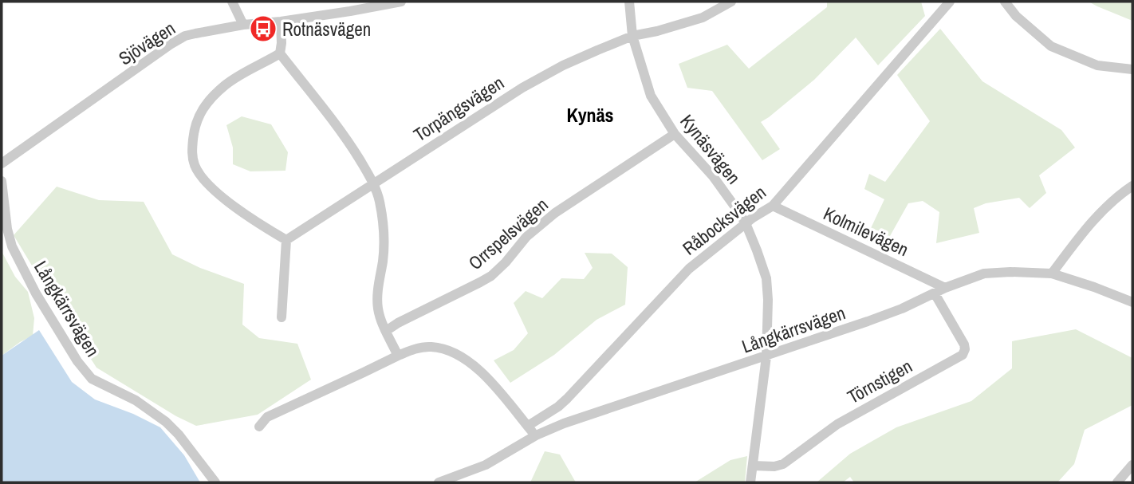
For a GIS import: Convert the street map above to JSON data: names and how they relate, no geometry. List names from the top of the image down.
{
  "streets": {
    "street": [
      "Sjövägen",
      "Torpängsvägen",
      "Kynäsvägen",
      "Råbocksvägen",
      "Kolmilevägen",
      "Orrspelsvägen",
      "Långkärrsvägen",
      "Törnstigen"
    ]
  },
  "crossings": [
    ["Torpängsvägen", "Kynäsvägen"],
    ["Kynäsvägen", "Råbocksvägen"],
    ["Kynäsvägen", "Orrspelsvägen"],
    ["Kynäsvägen", "Långkärrsvägen"],
    ["Kynäsvägen", "Törnstigen"],
    ["Råbocksvägen", "Kolmilevägen"],
    ["Kolmilevägen", "Långkärrsvägen"],
    ["Långkärrsvägen", "Törnstigen"]
  ],
  "districts": ["Kynäs"],
  "places": {
    "bus stop": ["Rotnäsvägen"]
  }
}
